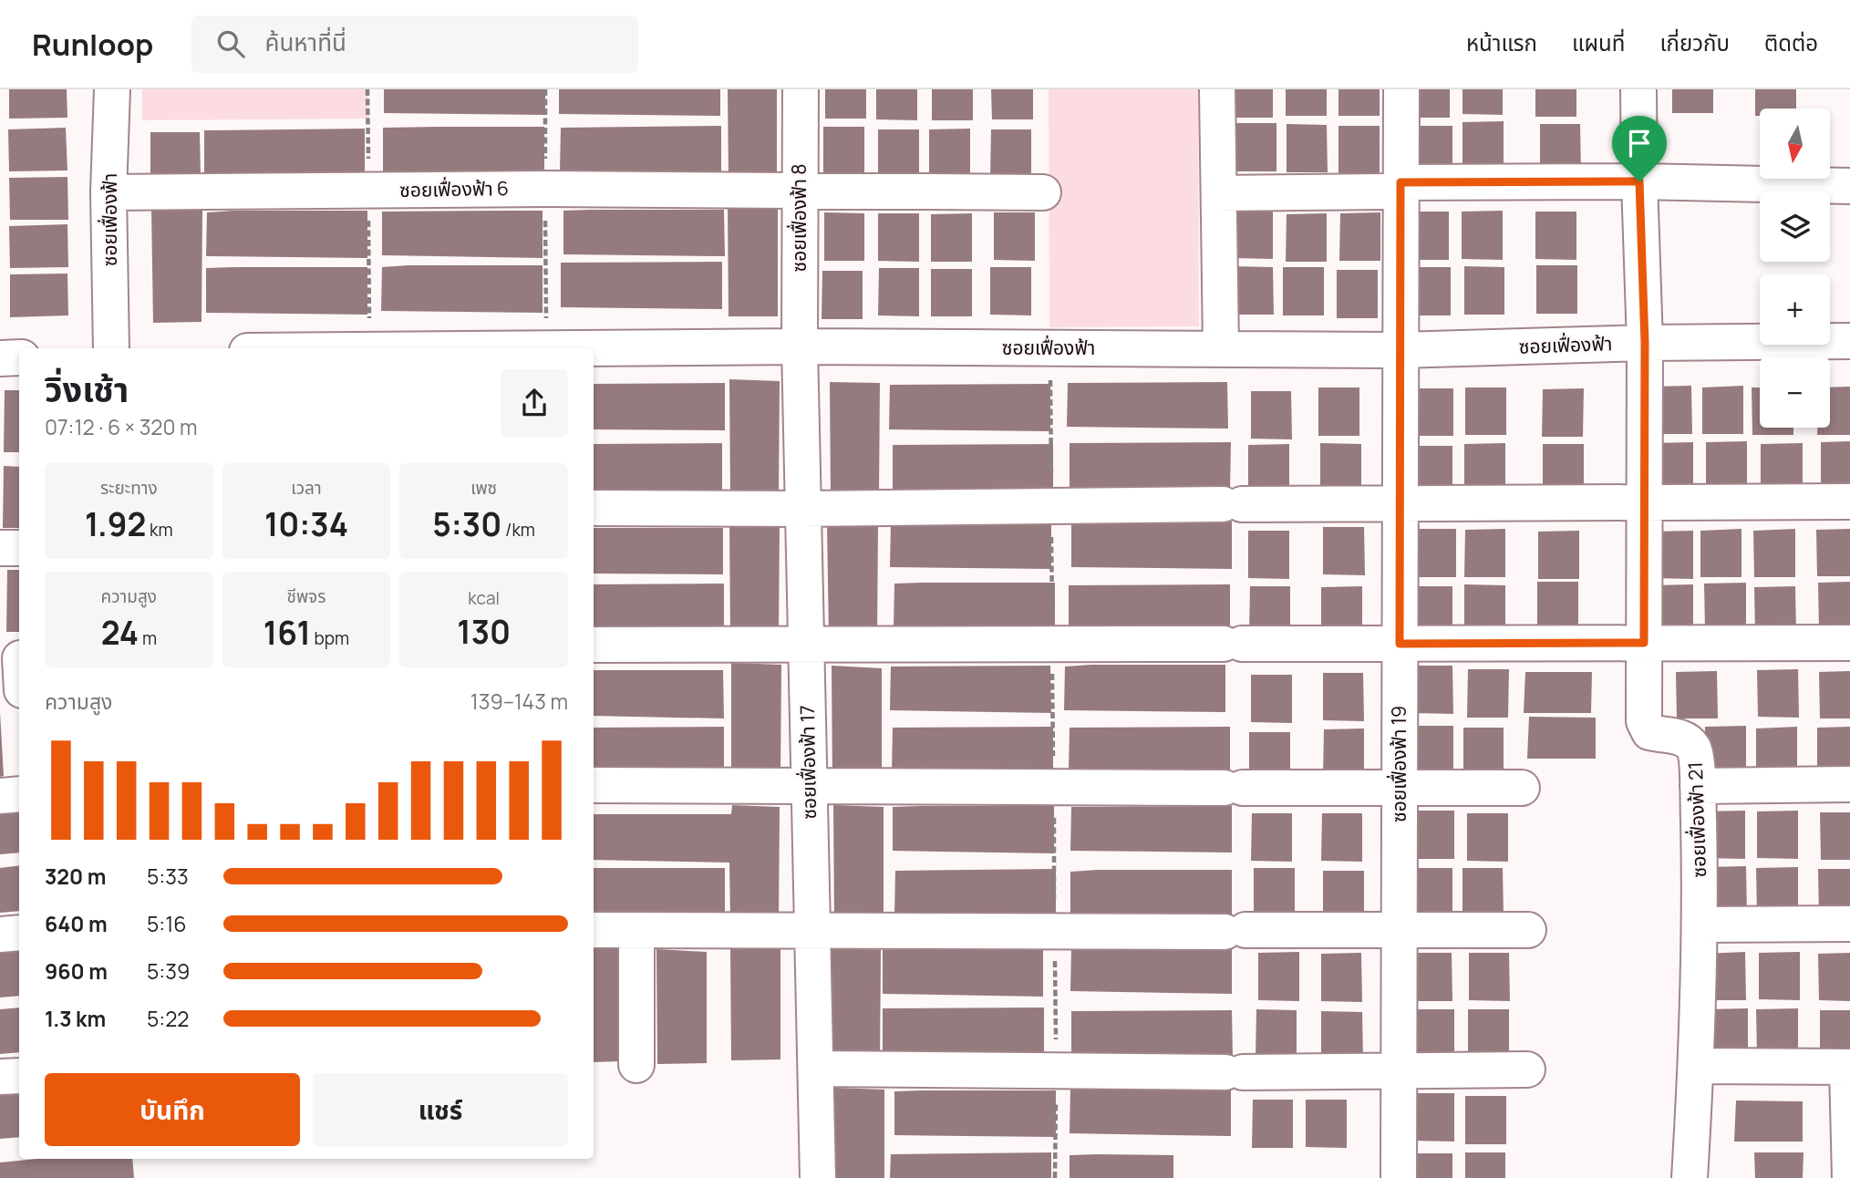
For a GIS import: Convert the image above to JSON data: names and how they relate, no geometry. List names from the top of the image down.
{
  "streets": {
    "street": [
      "ซอยเฟื่องฟ้า 6",
      "ซอยเฟื่องฟ้า 8",
      "ซอยเฟื่องฟ้า",
      "ซอยเฟื่องฟ้า 17",
      "ซอยเฟื่องฟ้า 19",
      "ซอยเฟื่องฟ้า 21"
    ]
  },
  "crossings": [
    ["ซอยเฟื่องฟ้า 6", "ซอยเฟื่องฟ้า 8"],
    ["ซอยเฟื่องฟ้า 6", "ซอยเฟื่องฟ้า"],
    ["ซอยเฟื่องฟ้า 8", "ซอยเฟื่องฟ้า"],
    ["ซอยเฟื่องฟ้า 8", "ซอยเฟื่องฟ้า 17"],
    ["ซอยเฟื่องฟ้า", "ซอยเฟื่องฟ้า 17"],
    ["ซอยเฟื่องฟ้า", "ซอยเฟื่องฟ้า 19"],
    ["ซอยเฟื่องฟ้า", "ซอยเฟื่องฟ้า 21"]
  ],
  "north": "bottom",
  "page": {
    "header": "Runloop",
    "search": "ค้นหาที่นี่",
    "nav": [
      "หน้าแรก",
      "แผนที่",
      "เกี่ยวกับ",
      "ติดต่อ"
    ],
    "map_buttons": ["+", "−"],
    "heading": ["วิ่งเช้า", "07:12 · 6 × 320 m"],
    "stats": [
      ["ระยะทาง", "1.92 km"],
      ["เวลา", "10:34"],
      ["เพซ", "5:30 /km"],
      ["ความสูง", "24 m"],
      ["ชีพจร", "161 bpm"],
      ["kcal", "130"]
    ],
    "chart": ["ความสูง", "139–143 m"],
    "list": [
      {
        "name": "320 m",
        "note": "5:33"
      },
      {
        "name": "640 m",
        "note": "5:16"
      },
      {
        "name": "960 m",
        "note": "5:39"
      },
      {
        "name": "1.3 km",
        "note": "5:22"
      }
    ],
    "buttons": ["บันทึก", "แชร์"]
  }
}
